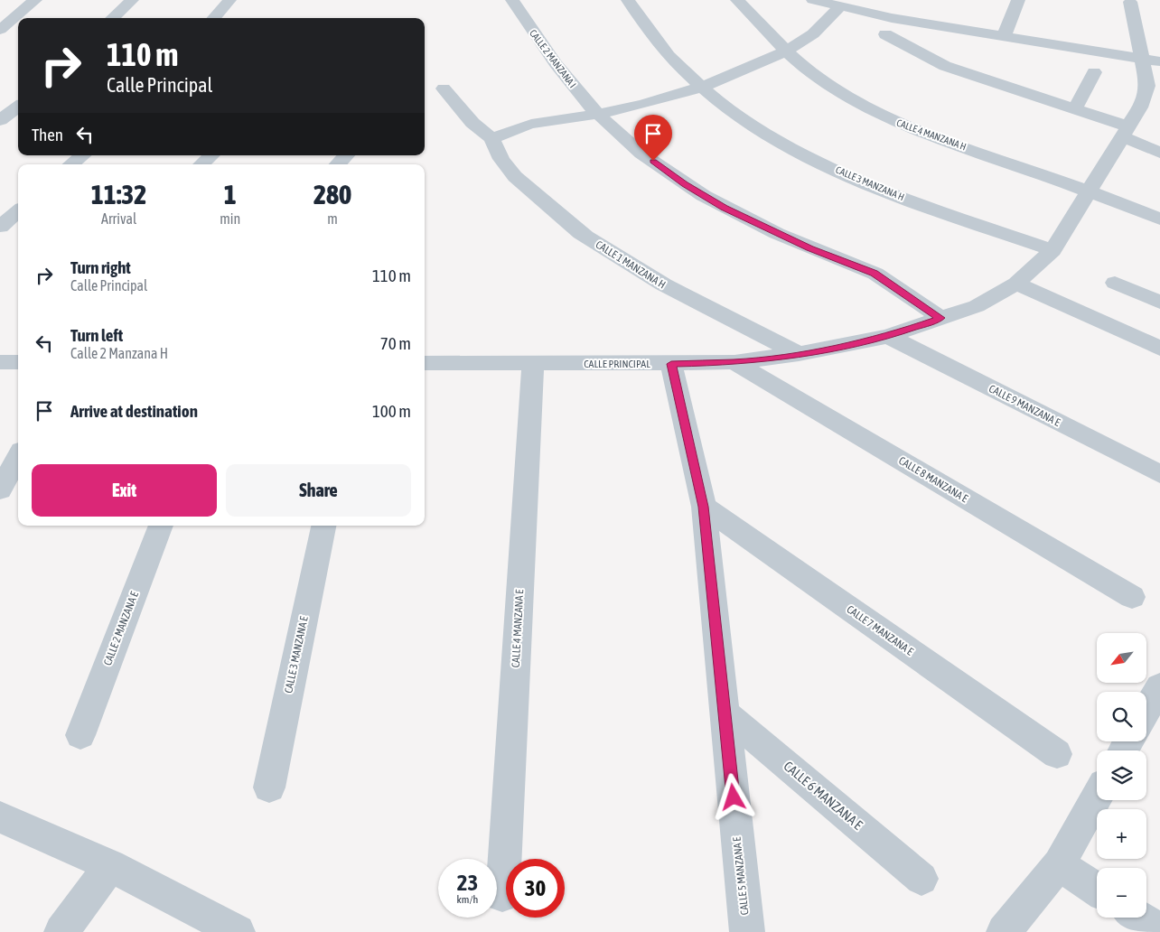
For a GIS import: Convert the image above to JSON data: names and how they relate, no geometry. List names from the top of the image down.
{
  "streets": {
    "street": [
      "CALLE 2 MANZANA I",
      "CALLE 4 MANZANA H",
      "CALLE 3 MANZANA H",
      "CALLE 1 MANZANA H",
      "CALLE PRINCIPAL",
      "CALLE 9 MANZANA E",
      "CALLE 8 MANZANA E",
      "CALLE 2 MANZANA E",
      "CALLE 4 MANZANA E",
      "CALLE 7 MANZANA E",
      "CALLE 3 MANZANA E",
      "CALLE 6 MANZANA E",
      "CALLE 5 MANZANA E"
    ]
  },
  "crossings": [
    ["CALLE 2 MANZANA I", "CALLE PRINCIPAL"],
    ["CALLE 4 MANZANA H", "CALLE PRINCIPAL"],
    ["CALLE 3 MANZANA H", "CALLE PRINCIPAL"],
    ["CALLE 1 MANZANA H", "CALLE PRINCIPAL"],
    ["CALLE PRINCIPAL", "CALLE 9 MANZANA E"],
    ["CALLE PRINCIPAL", "CALLE 8 MANZANA E"],
    ["CALLE PRINCIPAL", "CALLE 4 MANZANA E"],
    ["CALLE PRINCIPAL", "CALLE 5 MANZANA E"],
    ["CALLE 7 MANZANA E", "CALLE 5 MANZANA E"],
    ["CALLE 6 MANZANA E", "CALLE 5 MANZANA E"]
  ],
  "north": "bottom left",
  "page": {
    "turn": ["110 m", "Calle Principal"],
    "then": "Then",
    "eta": [
      "11:32",
      "Arrival",
      "1",
      "min",
      "280",
      "m"
    ],
    "list": [
      {
        "name": "Turn right",
        "note": "Calle Principal",
        "value": "110 m"
      },
      {
        "name": "Turn left",
        "note": "Calle 2 Manzana H",
        "value": "70 m"
      },
      {
        "name": "Arrive at destination",
        "value": "100 m"
      }
    ],
    "buttons": ["Exit", "Share"],
    "map_buttons": ["+", "−"],
    "speed": "23 km/h",
    "limit": "30"
  }
}
